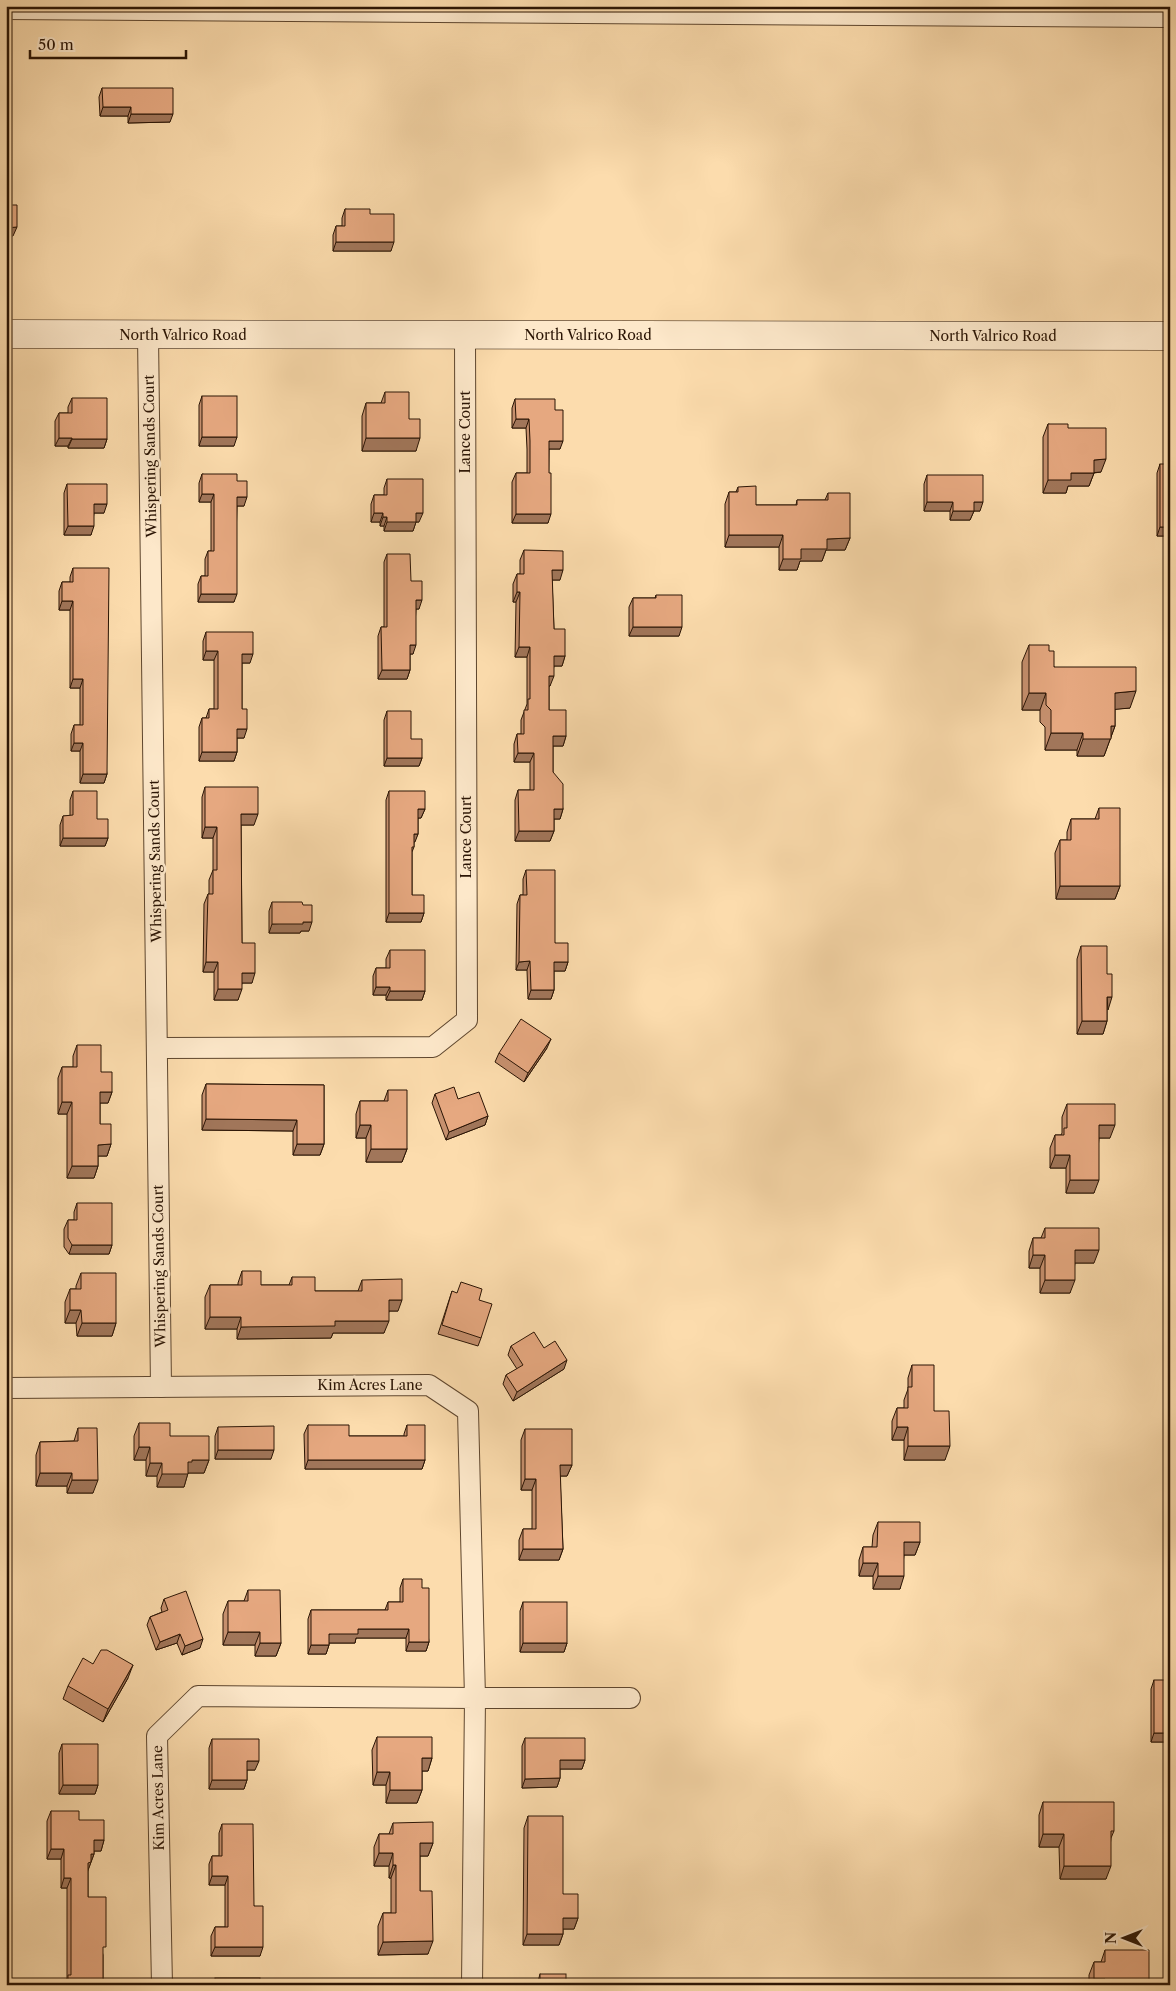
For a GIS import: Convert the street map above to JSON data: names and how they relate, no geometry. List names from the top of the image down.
{
  "streets": {
    "street": [
      "North Valrico Road",
      "Lance Court",
      "Whispering Sands Court",
      "Kim Acres Lane"
    ]
  },
  "crossings": [
    ["North Valrico Road", "Lance Court"],
    ["North Valrico Road", "Whispering Sands Court"],
    ["Lance Court", "Whispering Sands Court"],
    ["Whispering Sands Court", "Kim Acres Lane"]
  ],
  "scale_bar": "50 m",
  "north": "left"
}
